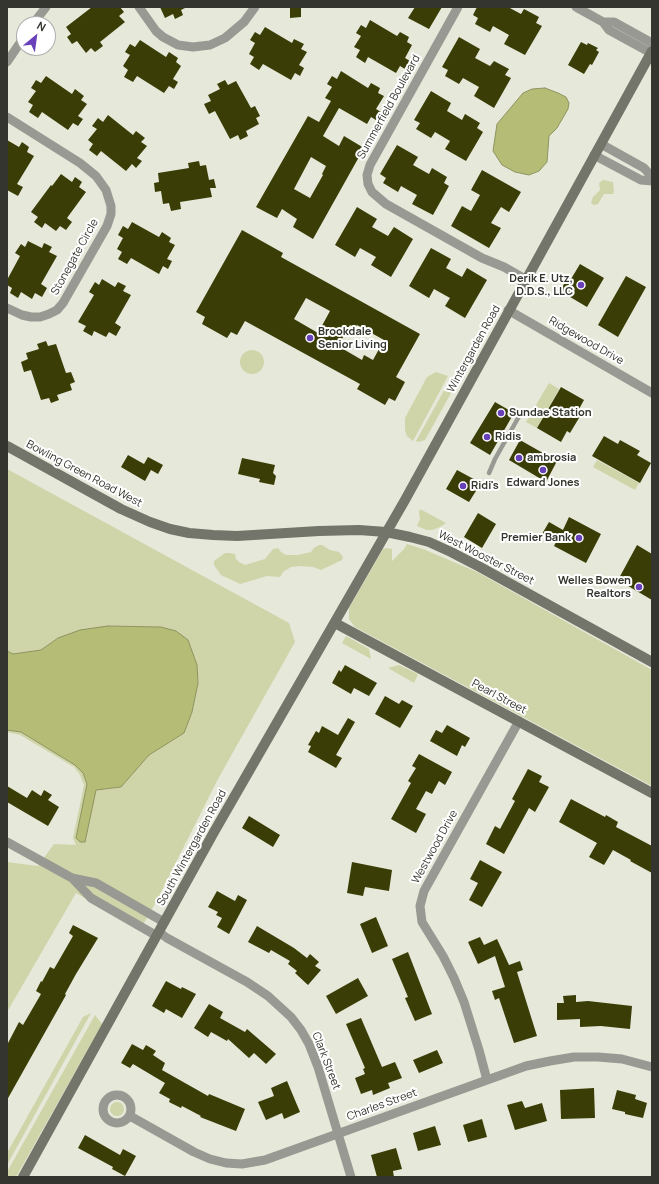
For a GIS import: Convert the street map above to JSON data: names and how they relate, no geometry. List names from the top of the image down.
{
  "streets": {
    "street": [
      "Summerfield Boulevard",
      "Stonegate Circle",
      "Ridgewood Drive",
      "Wintergarden Road",
      "Bowling Green Road West",
      "West Wooster Street",
      "Pearl Street",
      "Westwood Drive",
      "South Wintergarden Road",
      "Clark Street",
      "Charles Street"
    ]
  },
  "crossings": [
    ["Summerfield Boulevard", "Wintergarden Road"],
    ["Ridgewood Drive", "Wintergarden Road"],
    ["Wintergarden Road", "West Wooster Street"],
    ["Wintergarden Road", "South Wintergarden Road"],
    ["Bowling Green Road West", "West Wooster Street"],
    ["West Wooster Street", "South Wintergarden Road"],
    ["Pearl Street", "Westwood Drive"],
    ["Pearl Street", "South Wintergarden Road"],
    ["Westwood Drive", "Charles Street"],
    ["South Wintergarden Road", "Clark Street"],
    ["Clark Street", "Charles Street"]
  ],
  "places": [
    "Derik E. Utz, D.D.S., LLC",
    "Brookdale Senior Living",
    "Sundae Station",
    "Ridis",
    "ambrosia",
    "Edward Jones",
    "Ridi's",
    "Premier Bank",
    "Welles Bowen Realtors"
  ],
  "north": "top right"
}
